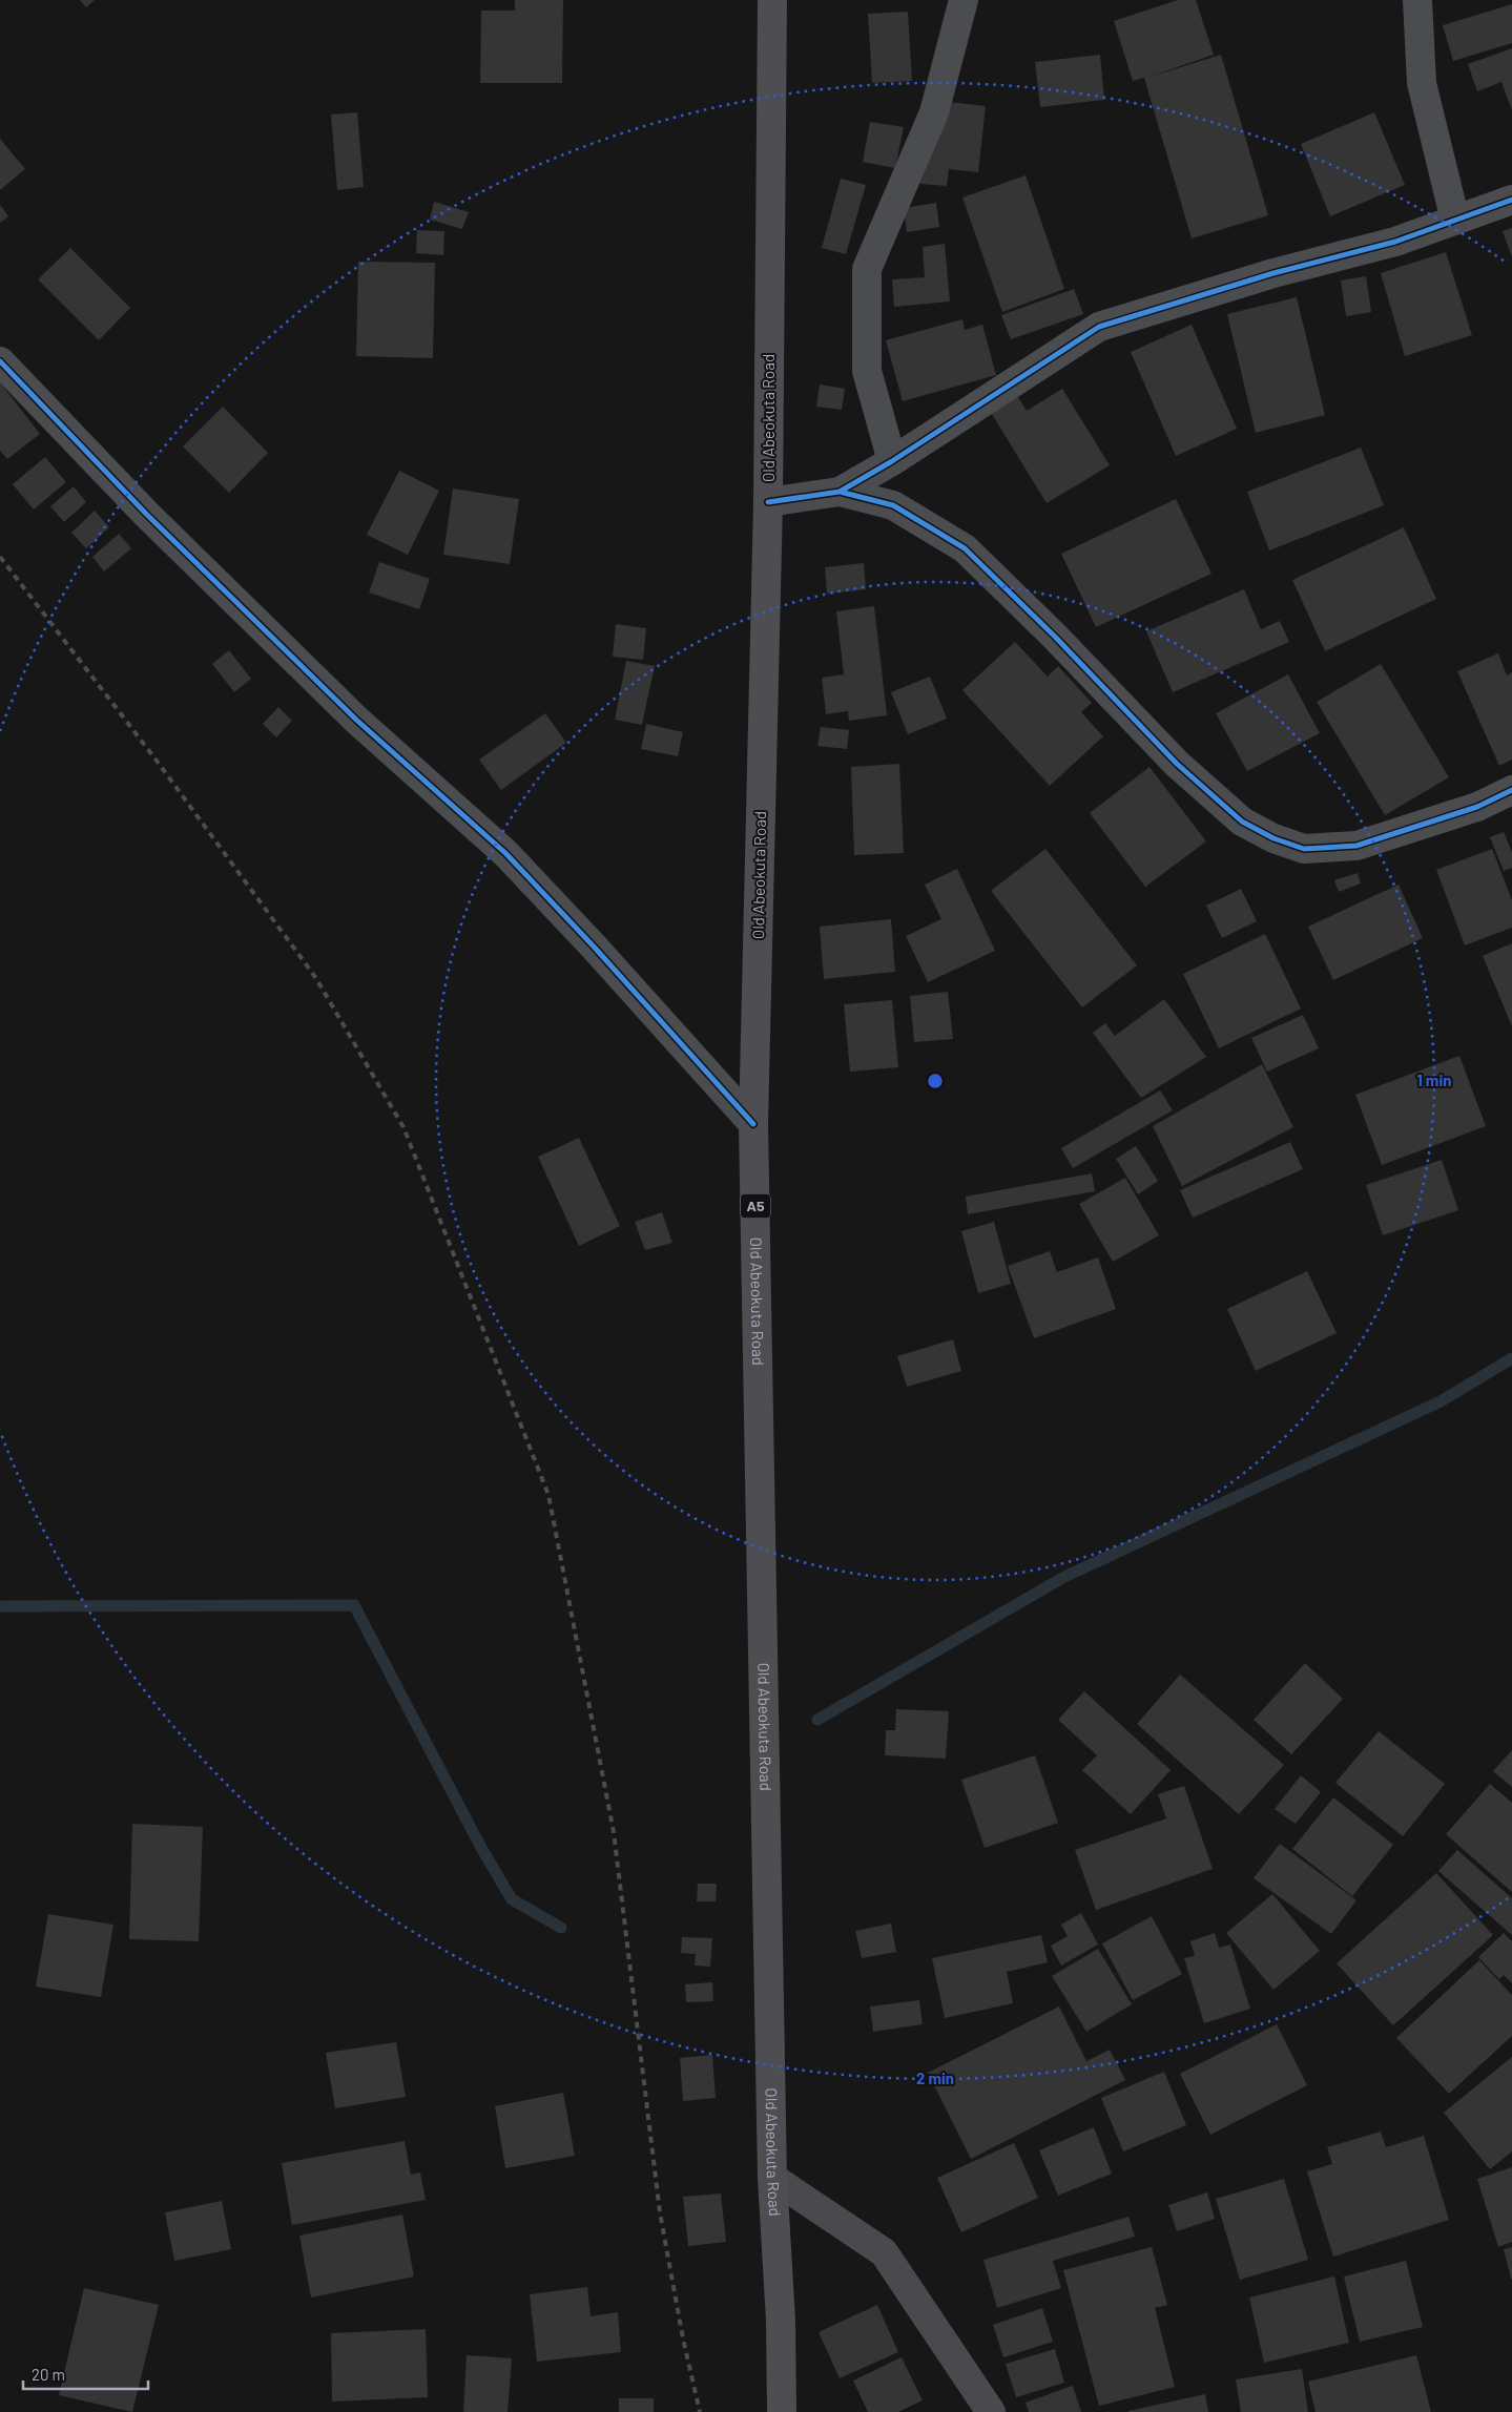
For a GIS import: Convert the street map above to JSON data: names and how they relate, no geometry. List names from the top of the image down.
{
  "streets": {
    "highway": ["Old Abeokuta Road", "A5"]
  },
  "scale_bar": "20 m",
  "rings": ["1 min", "2 min"]
}
